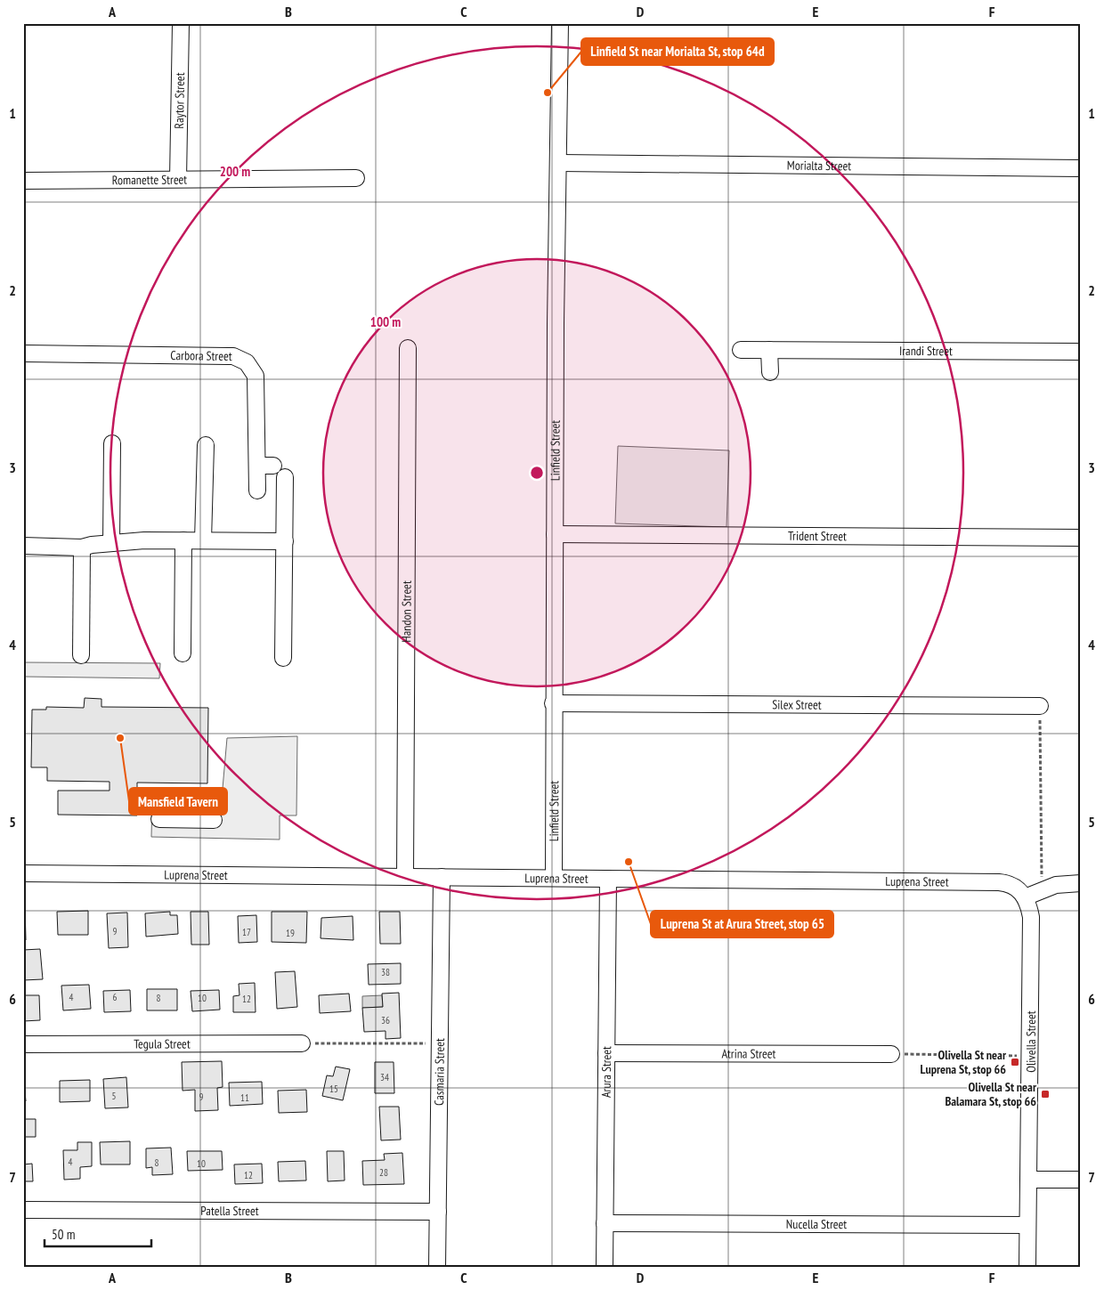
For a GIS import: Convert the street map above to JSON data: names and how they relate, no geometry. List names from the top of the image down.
{
  "streets": {
    "street": [
      "Raytor Street",
      "Morialta Street",
      "Romanette Street",
      "Irandi Street",
      "Carbora Street",
      "Linfield Street",
      "Trident Street",
      "Handon Street",
      "Silex Street",
      "Luprena Street",
      "Olivella Street",
      "Tegula Street",
      "Atrina Street",
      "Casmaria Street",
      "Arura Street",
      "Patella Street",
      "Nucella Street"
    ]
  },
  "crossings": [
    ["Raytor Street", "Romanette Street"],
    ["Morialta Street", "Linfield Street"],
    ["Linfield Street", "Trident Street"],
    ["Linfield Street", "Silex Street"],
    ["Linfield Street", "Luprena Street"],
    ["Handon Street", "Luprena Street"],
    ["Luprena Street", "Olivella Street"],
    ["Luprena Street", "Casmaria Street"],
    ["Luprena Street", "Arura Street"],
    ["Olivella Street", "Nucella Street"],
    ["Atrina Street", "Arura Street"],
    ["Casmaria Street", "Patella Street"],
    ["Arura Street", "Nucella Street"]
  ],
  "places": {
    "other": ["Linfield St near Morialta St, stop 64d", "Mansfield Tavern", "Luprena St at Arura Street, stop 65"],
    "transit": ["Olivella St near Luprena St, stop 66", "Olivella St near Balamara St, stop 66"]
  },
  "house_numbers": [
    "9",
    "17",
    "19",
    "38",
    "4",
    "6",
    "8",
    "10",
    "12",
    "36",
    "34",
    "15",
    "5",
    "9",
    "11",
    "4",
    "8",
    "10",
    "28",
    "12"
  ],
  "scale_bar": "50 m",
  "grid": {
    "columns": [
      "A",
      "B",
      "C",
      "D",
      "E",
      "F"
    ],
    "rows": [
      "1",
      "2",
      "3",
      "4",
      "5",
      "6",
      "7"
    ]
  },
  "rings": ["200 m", "100 m"]
}
